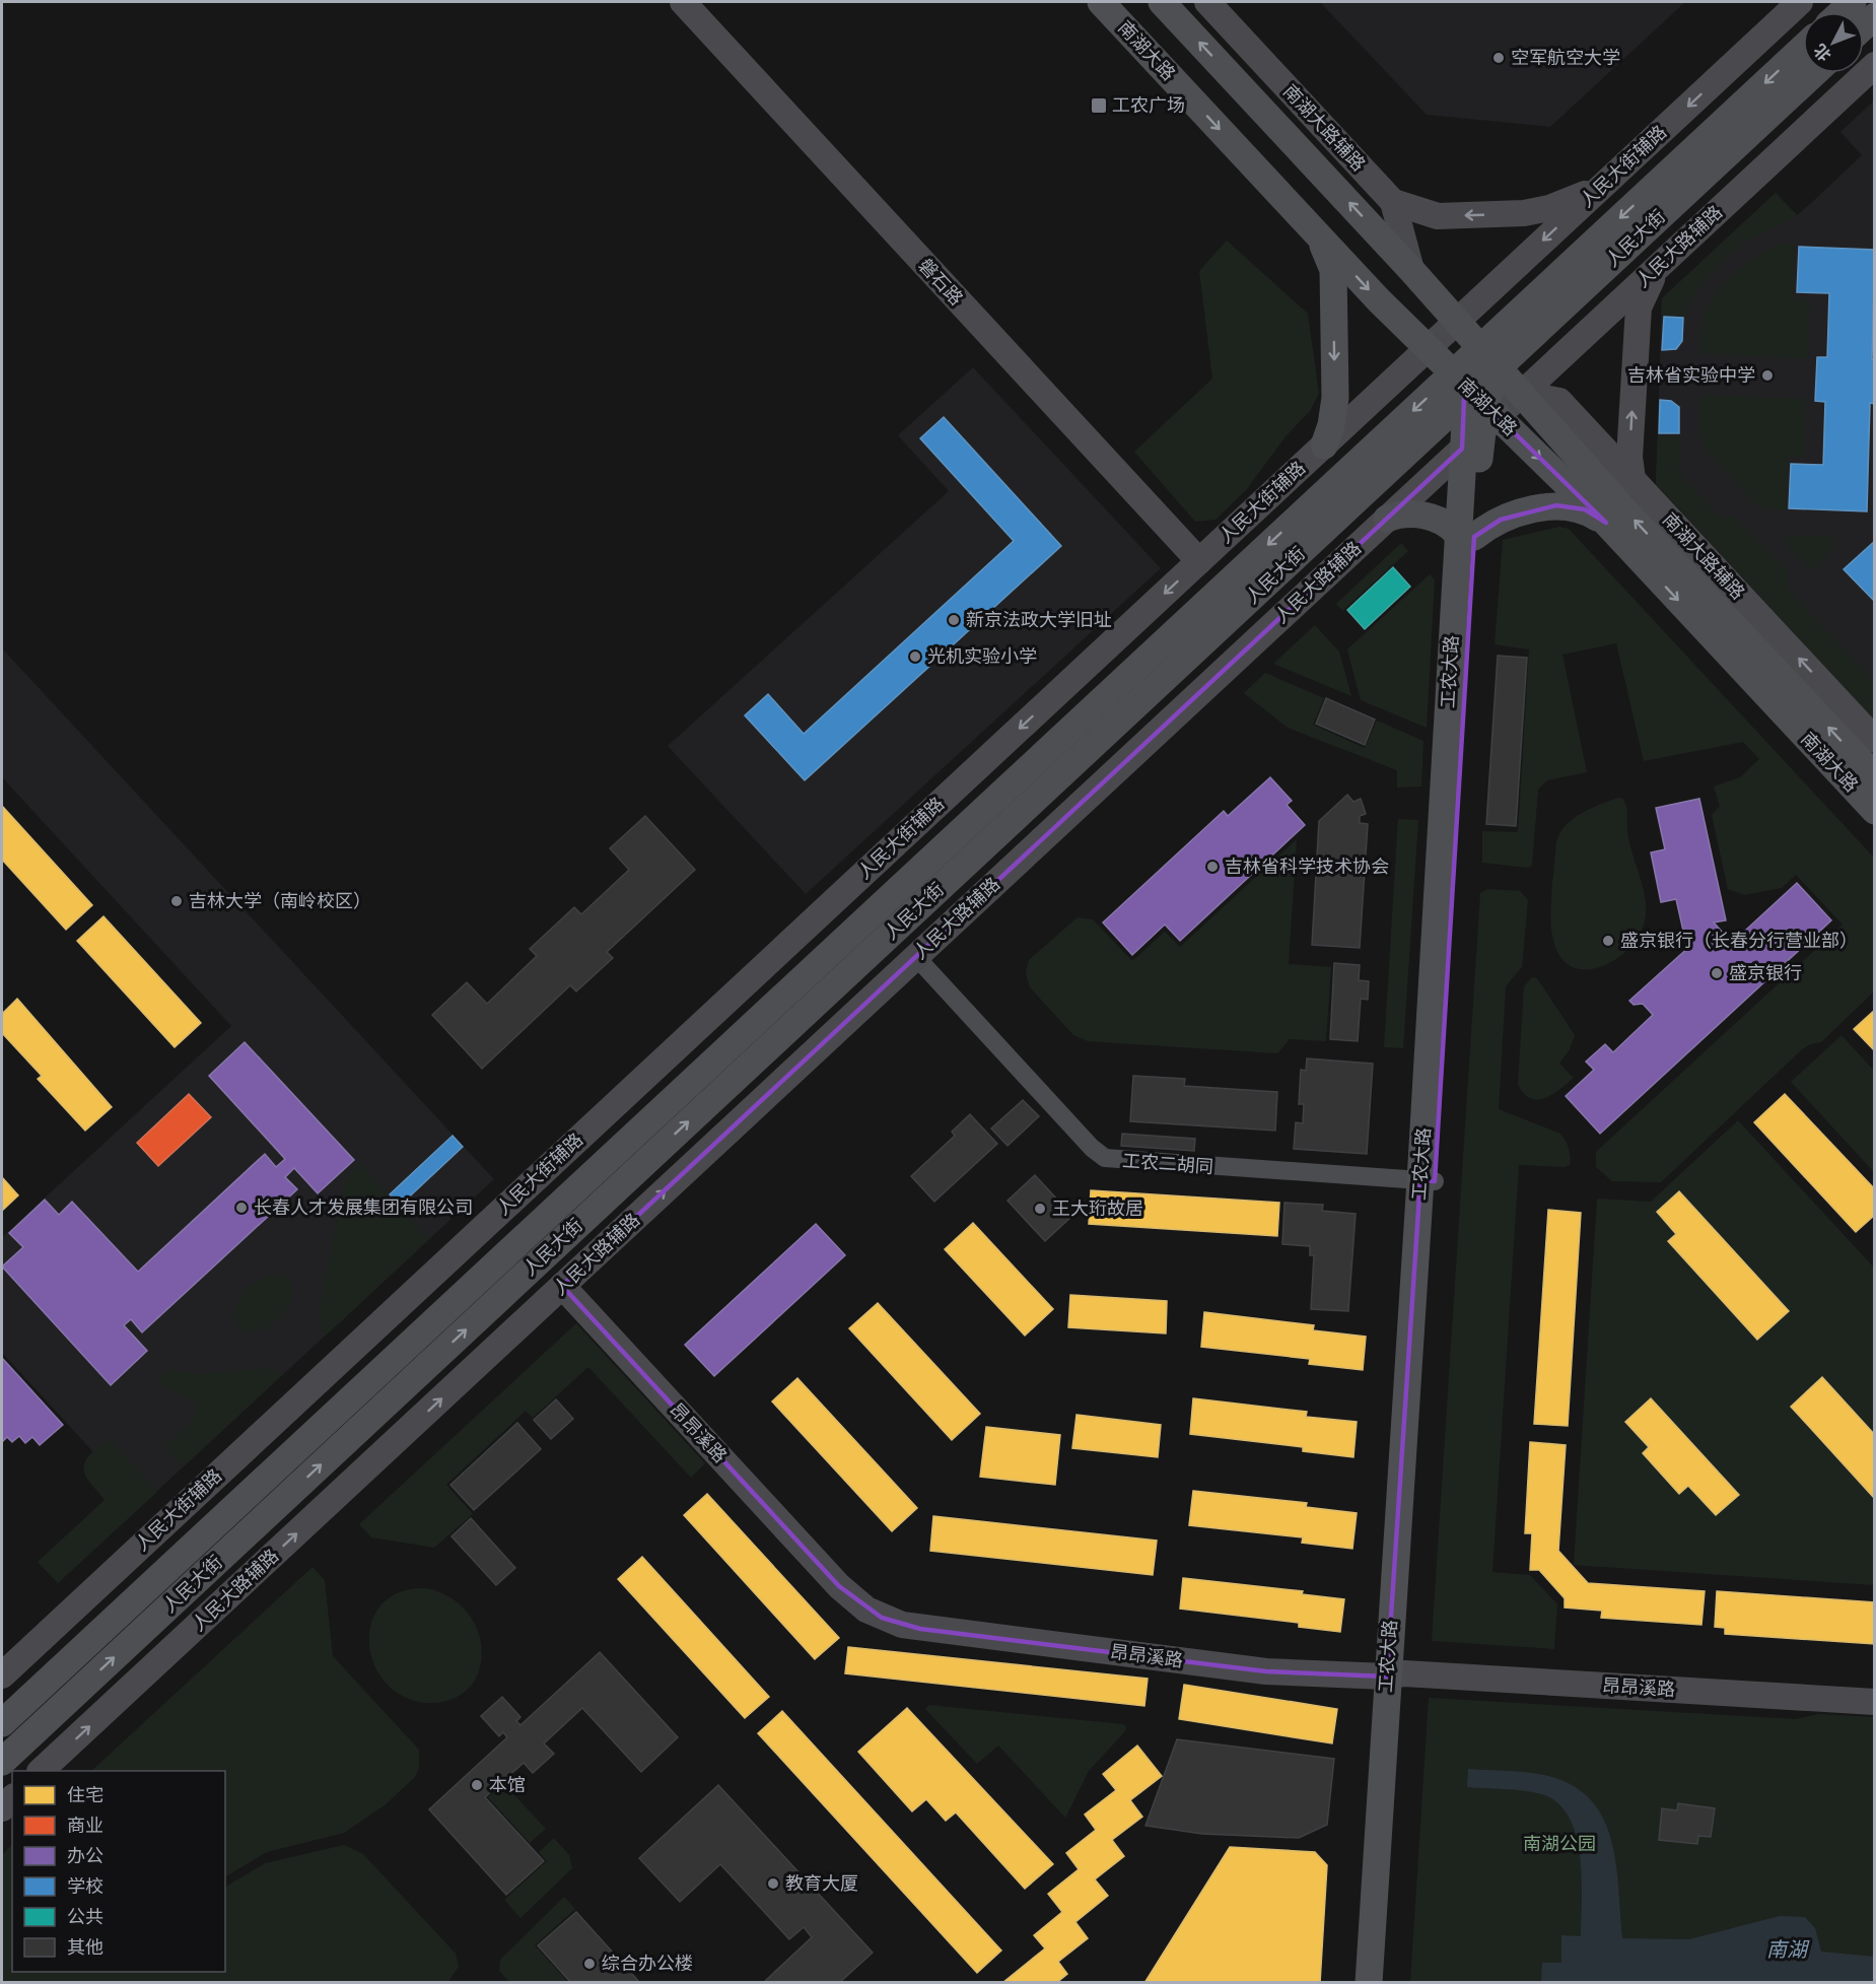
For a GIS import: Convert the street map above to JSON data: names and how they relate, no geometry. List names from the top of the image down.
{
  "streets": {
    "main road": [
      "南湖大路",
      "南湖大路辅路",
      "人民大街辅路",
      "人民大街",
      "人民大路辅路",
      "磐石路",
      "工农大路",
      "昂昂溪路"
    ],
    "street": ["工农二胡同"]
  },
  "crossings": [
    ["南湖大路", "南湖大路辅路"],
    ["南湖大路", "人民大街辅路"],
    ["南湖大路", "人民大街"],
    ["南湖大路", "人民大路辅路"],
    ["南湖大路", "工农大路"],
    ["南湖大路辅路", "人民大路辅路"],
    ["人民大街辅路", "磐石路"],
    ["人民大街", "人民大路辅路"],
    ["人民大街", "工农大路"],
    ["人民大路辅路", "工农大路"],
    ["人民大路辅路", "工农二胡同"],
    ["人民大路辅路", "昂昂溪路"],
    ["工农大路", "工农二胡同"],
    ["工农大路", "昂昂溪路"]
  ],
  "one_way": ["南湖大路辅路", "人民大街辅路", "人民大路辅路"],
  "water": ["南湖"],
  "parks": ["南湖公园"],
  "places": {
    "other": [
      "空军航空大学",
      "吉林省实验中学",
      "新京法政大学旧址",
      "光机实验小学",
      "吉林省科学技术协会",
      "吉林大学（南岭校区）",
      "盛京银行（长春分行营业部）",
      "盛京银行",
      "长春人才发展集团有限公司",
      "王大珩故居",
      "本馆",
      "教育大厦",
      "综合办公楼"
    ],
    "transit": ["工农广场"]
  },
  "legend": [
    "住宅",
    "商业",
    "办公",
    "学校",
    "公共",
    "其他"
  ],
  "north": "bottom left"
}
